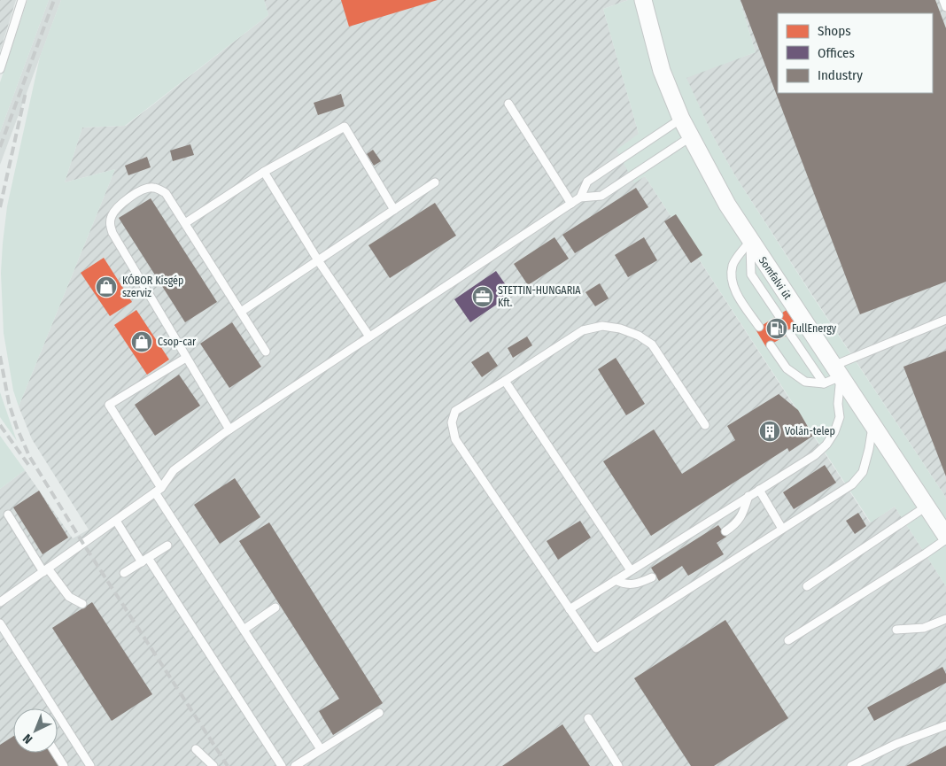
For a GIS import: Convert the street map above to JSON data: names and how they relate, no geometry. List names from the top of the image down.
{
  "streets": {
    "street": ["Somfalvi út"]
  },
  "places": {
    "shop": ["KÓBOR Kisgép szerviz", "Csop-car"],
    "office": ["STETTIN-HUNGARIA Kft."],
    "fuel station": ["FullEnergy"],
    "building": ["Volán-telep"]
  },
  "legend": ["Shops", "Offices", "Industry"],
  "north": "bottom left"
}
